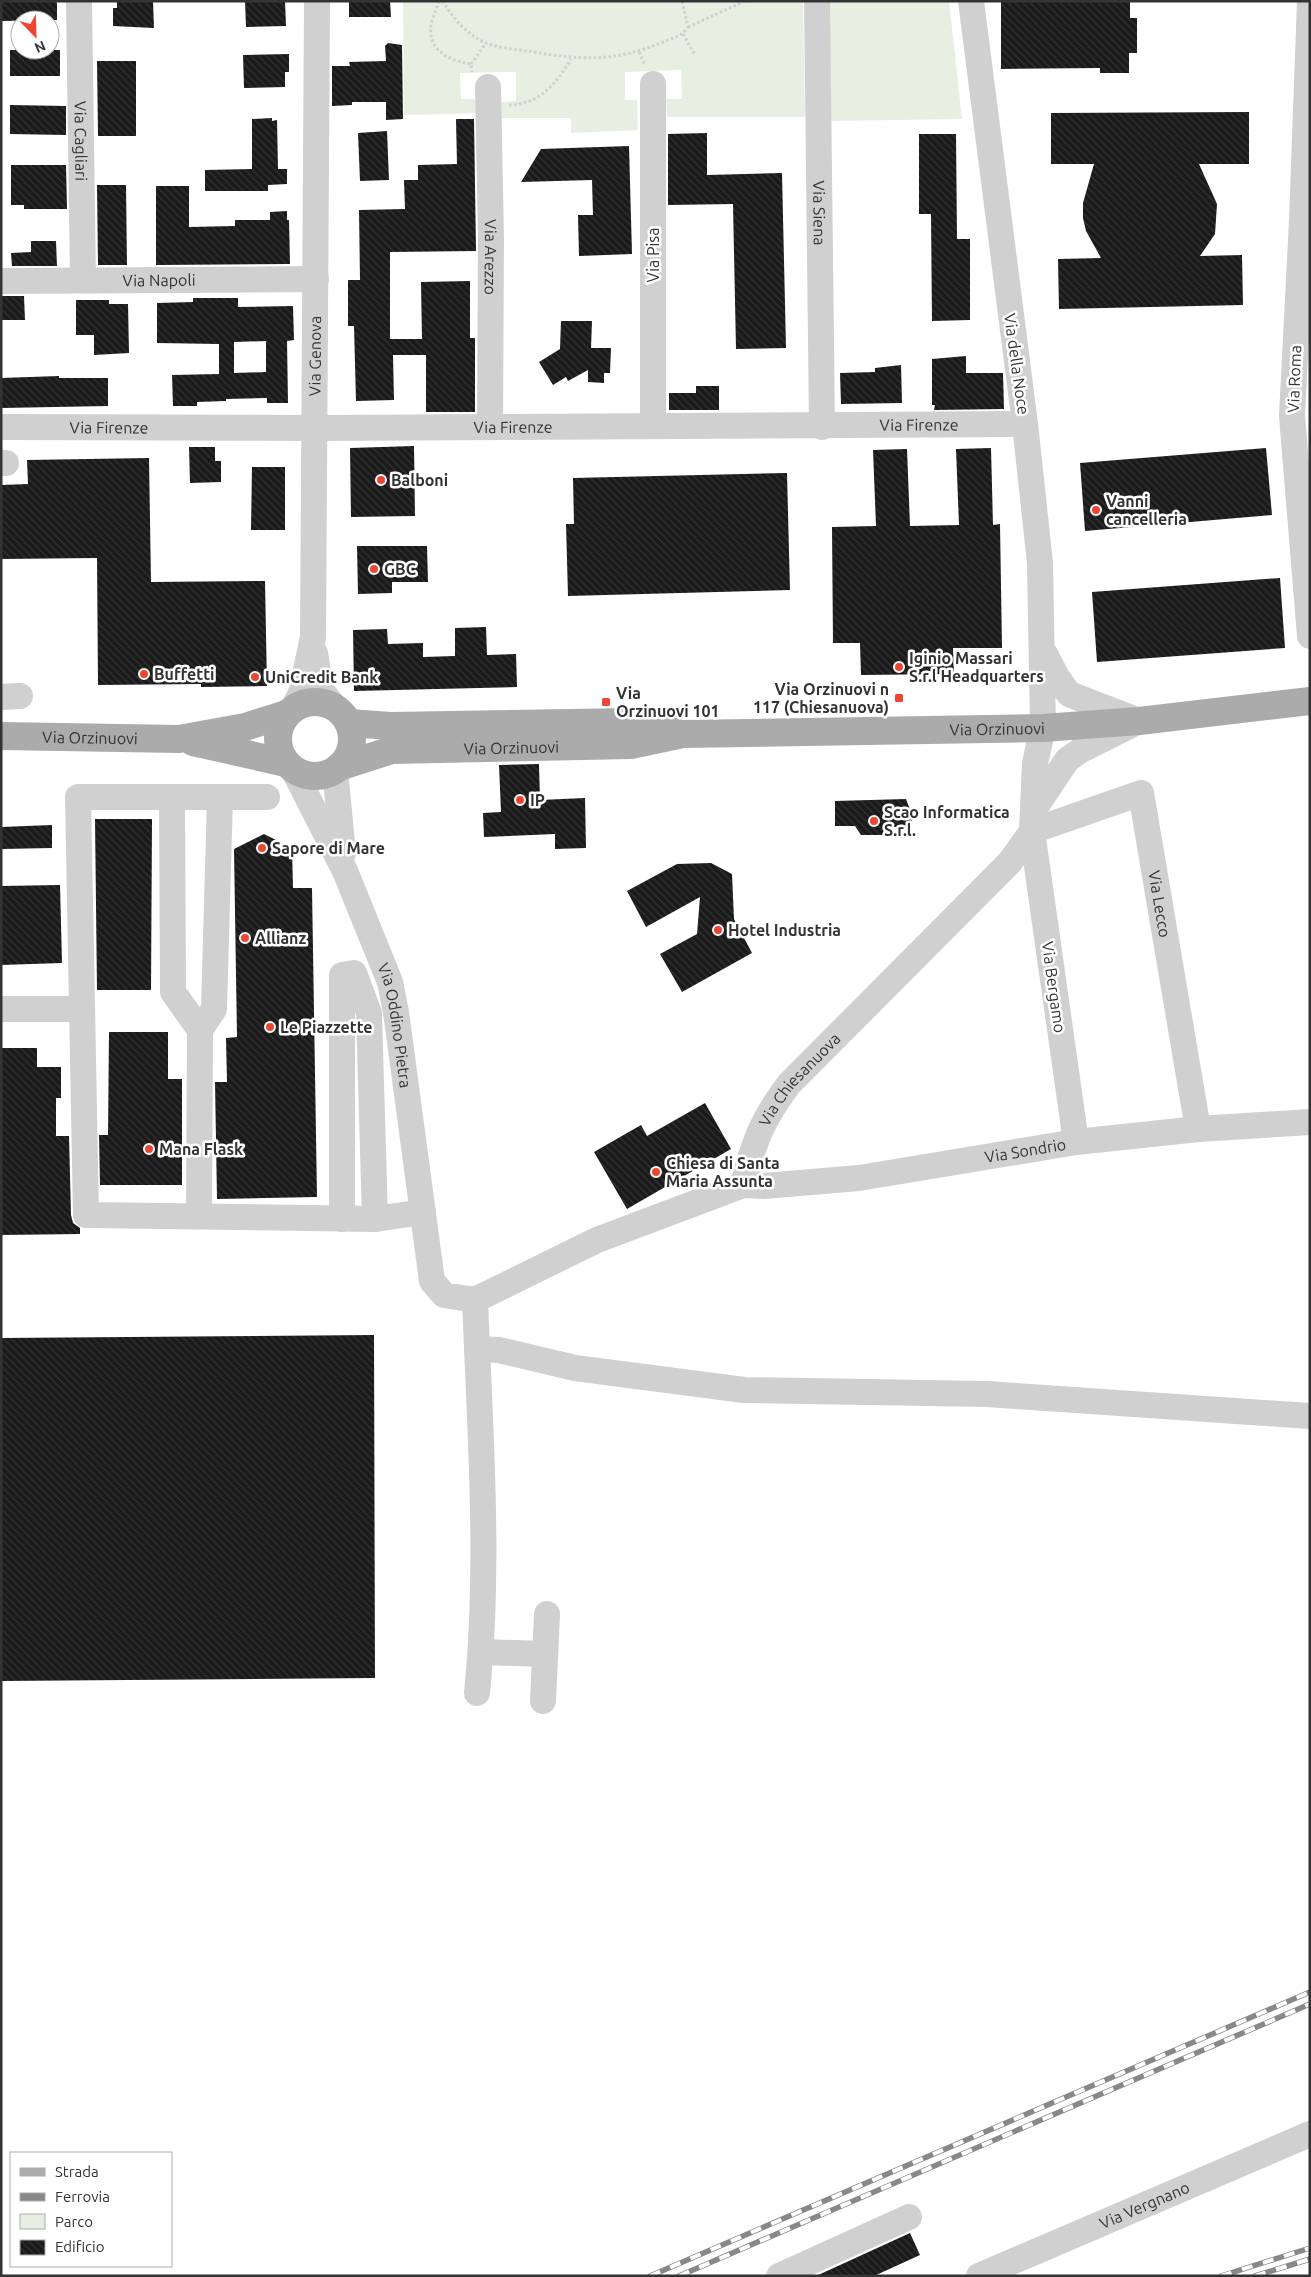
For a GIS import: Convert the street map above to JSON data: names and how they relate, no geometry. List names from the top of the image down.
{
  "streets": {
    "main road": ["Via Orzinuovi"],
    "street": [
      "Via Cagliari",
      "Via Siena",
      "Via Pisa",
      "Via Arezzo",
      "Via Napoli",
      "Via Genova",
      "Via della Noce",
      "Via Roma",
      "Via Firenze",
      "Via Lecco",
      "Via Bergamo",
      "Via Oddino Pietra",
      "Via Chiesanuova",
      "Via Sondrio",
      "Via Vergnano"
    ]
  },
  "crossings": [
    ["Via Cagliari", "Via Napoli"],
    ["Via Siena", "Via Firenze"],
    ["Via Pisa", "Via Firenze"],
    ["Via Arezzo", "Via Firenze"],
    ["Via Napoli", "Via Genova"],
    ["Via Genova", "Via Firenze"],
    ["Via Genova", "Via Orzinuovi"],
    ["Via Genova", "Via Oddino Pietra"],
    ["Via della Noce", "Via Firenze"],
    ["Via della Noce", "Via Orzinuovi"],
    ["Via Orzinuovi", "Via Oddino Pietra"],
    ["Via Orzinuovi", "Via Chiesanuova"],
    ["Via Lecco", "Via Bergamo"],
    ["Via Lecco", "Via Chiesanuova"],
    ["Via Lecco", "Via Sondrio"],
    ["Via Bergamo", "Via Chiesanuova"],
    ["Via Bergamo", "Via Sondrio"],
    ["Via Chiesanuova", "Via Sondrio"]
  ],
  "places": {
    "other": [
      "Balboni",
      "Vanni cancelleria",
      "GBC",
      "Iginio Massari S.r.l Headquarters",
      "Buffetti",
      "UniCredit Bank",
      "IP",
      "Scao Informatica S.r.l.",
      "Sapore di Mare",
      "Hotel Industria",
      "Allianz",
      "Le Piazzette",
      "Mana Flask",
      "Chiesa di Santa Maria Assunta"
    ],
    "transit": ["Via Orzinuovi n 117 (Chiesanuova)", "Via Orzinuovi 101"]
  },
  "legend": [
    "Strada",
    "Ferrovia",
    "Parco",
    "Edificio"
  ],
  "north": "bottom right"
}
